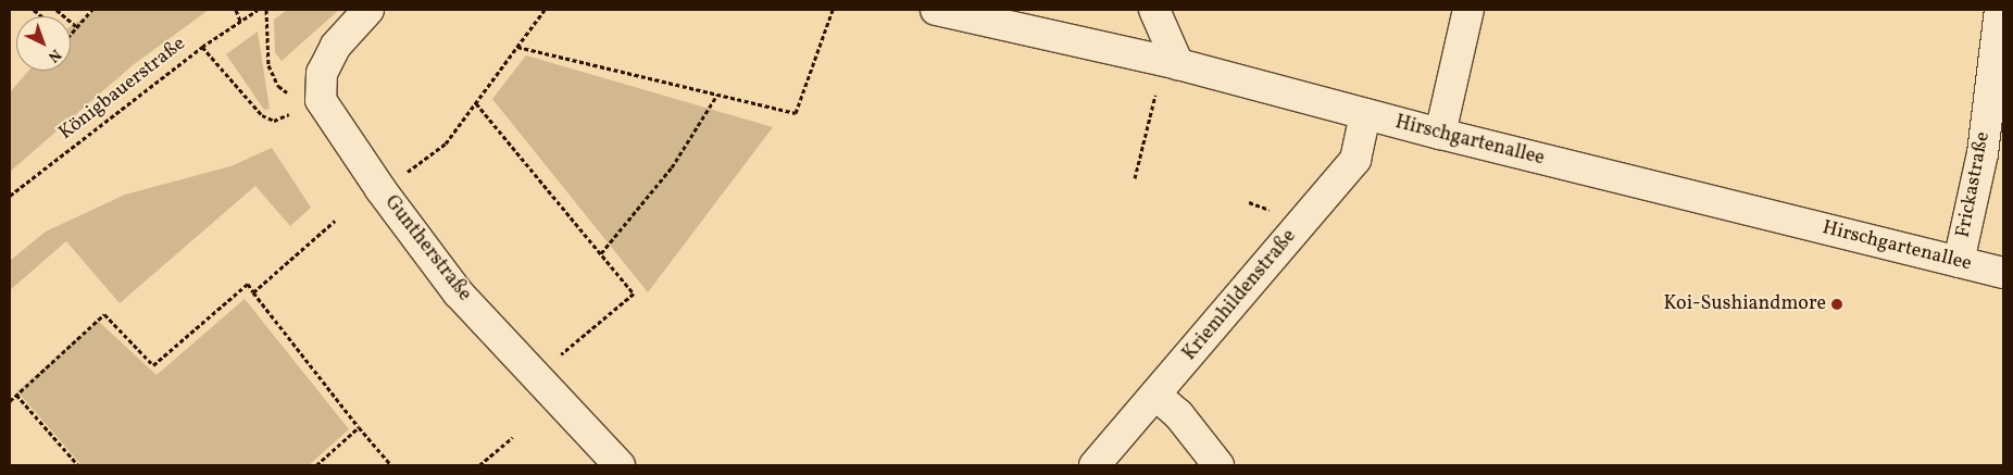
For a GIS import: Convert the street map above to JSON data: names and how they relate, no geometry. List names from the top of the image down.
{
  "streets": {
    "street": [
      "Hirschgartenallee",
      "Frickastraße",
      "Guntherstraße",
      "Kriemhildenstraße"
    ],
    "path": ["Königbauerstraße"]
  },
  "crossings": [
    ["Hirschgartenallee", "Frickastraße"],
    ["Hirschgartenallee", "Kriemhildenstraße"]
  ],
  "places": ["Koi-Sushiandmore"],
  "north": "bottom right"
}
